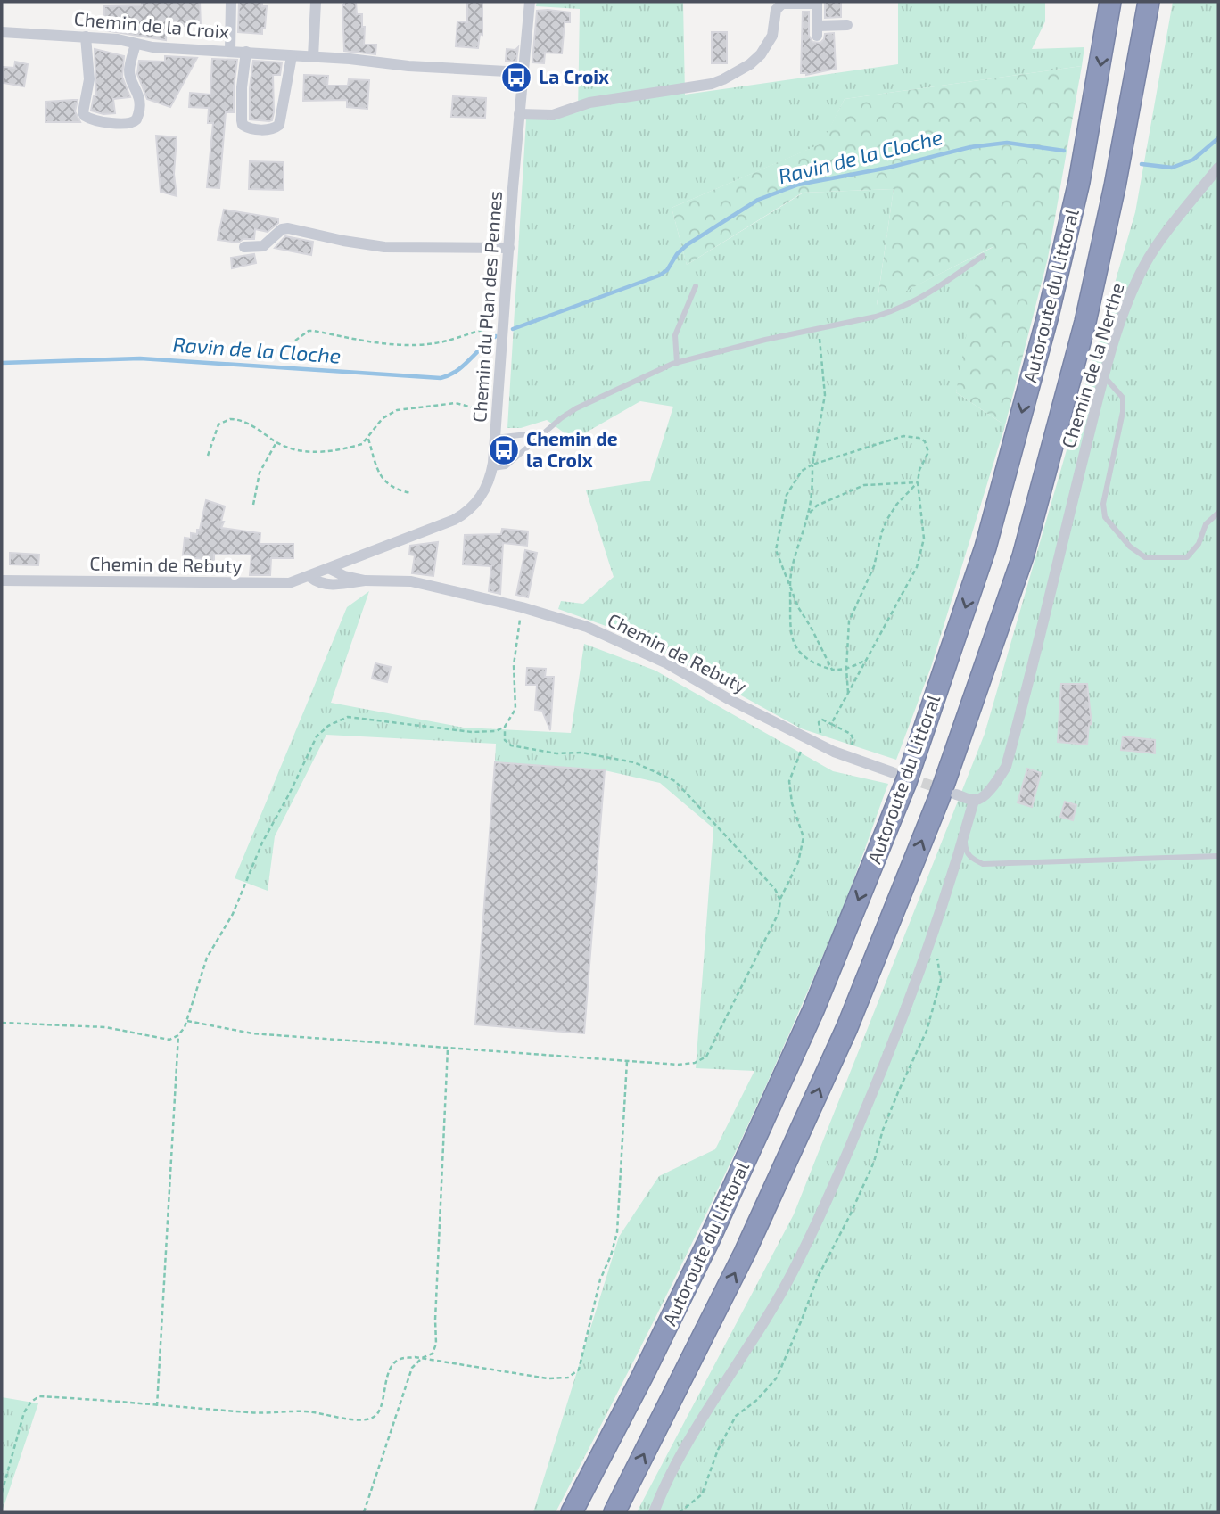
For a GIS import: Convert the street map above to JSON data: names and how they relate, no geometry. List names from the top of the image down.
{
  "streets": {
    "highway": ["Autoroute du Littoral"],
    "street": [
      "Chemin de la Croix",
      "Chemin du Plan des Pennes",
      "Chemin de la Nerthe",
      "Chemin de Rebuty"
    ]
  },
  "crossings": [
    ["Chemin de la Croix", "Chemin du Plan des Pennes"],
    ["Chemin du Plan des Pennes", "Chemin de Rebuty"]
  ],
  "water": ["Ravin de la Cloche"],
  "places": {
    "bus stop": ["La Croix", "Chemin de la Croix"]
  }
}
